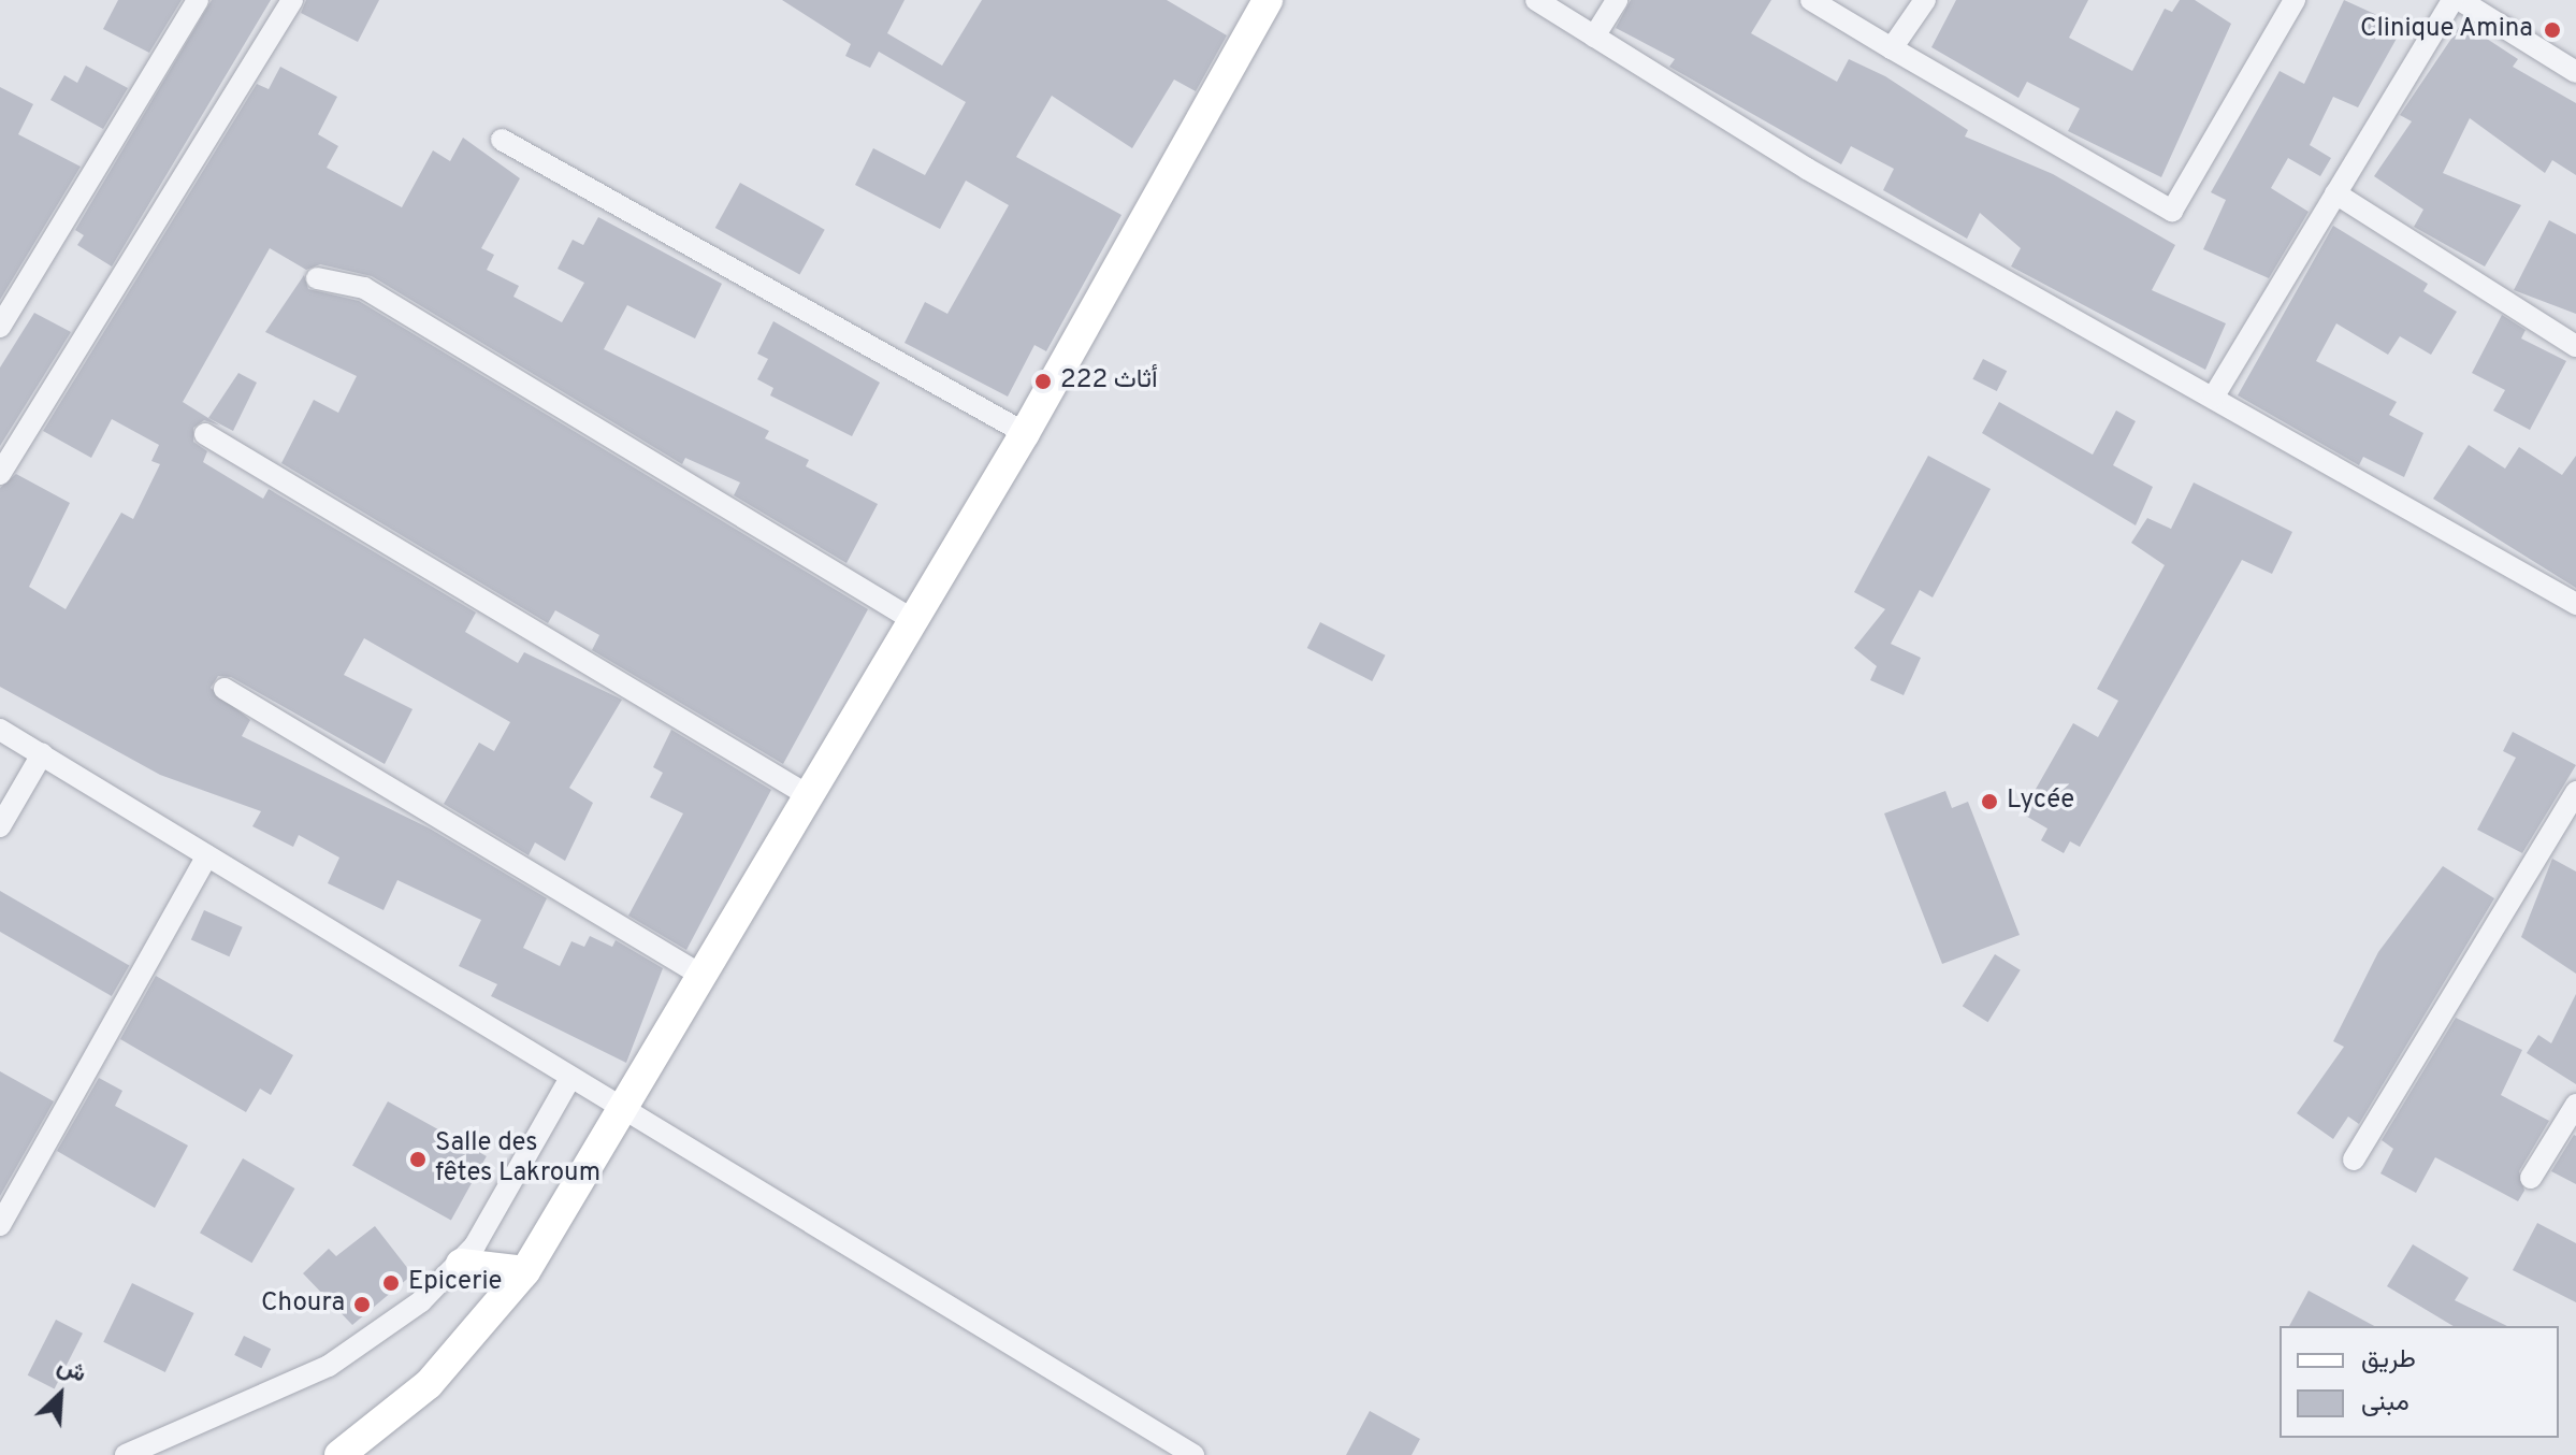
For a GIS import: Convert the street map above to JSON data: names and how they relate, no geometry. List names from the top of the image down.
{
  "places": [
    "Clinique Amina",
    "أثاث 222",
    "Lycée",
    "Salle des fêtes Lakroum",
    "Epicerie",
    "Choura"
  ],
  "legend": ["طريق", "مبنى"],
  "north": "top right"
}
